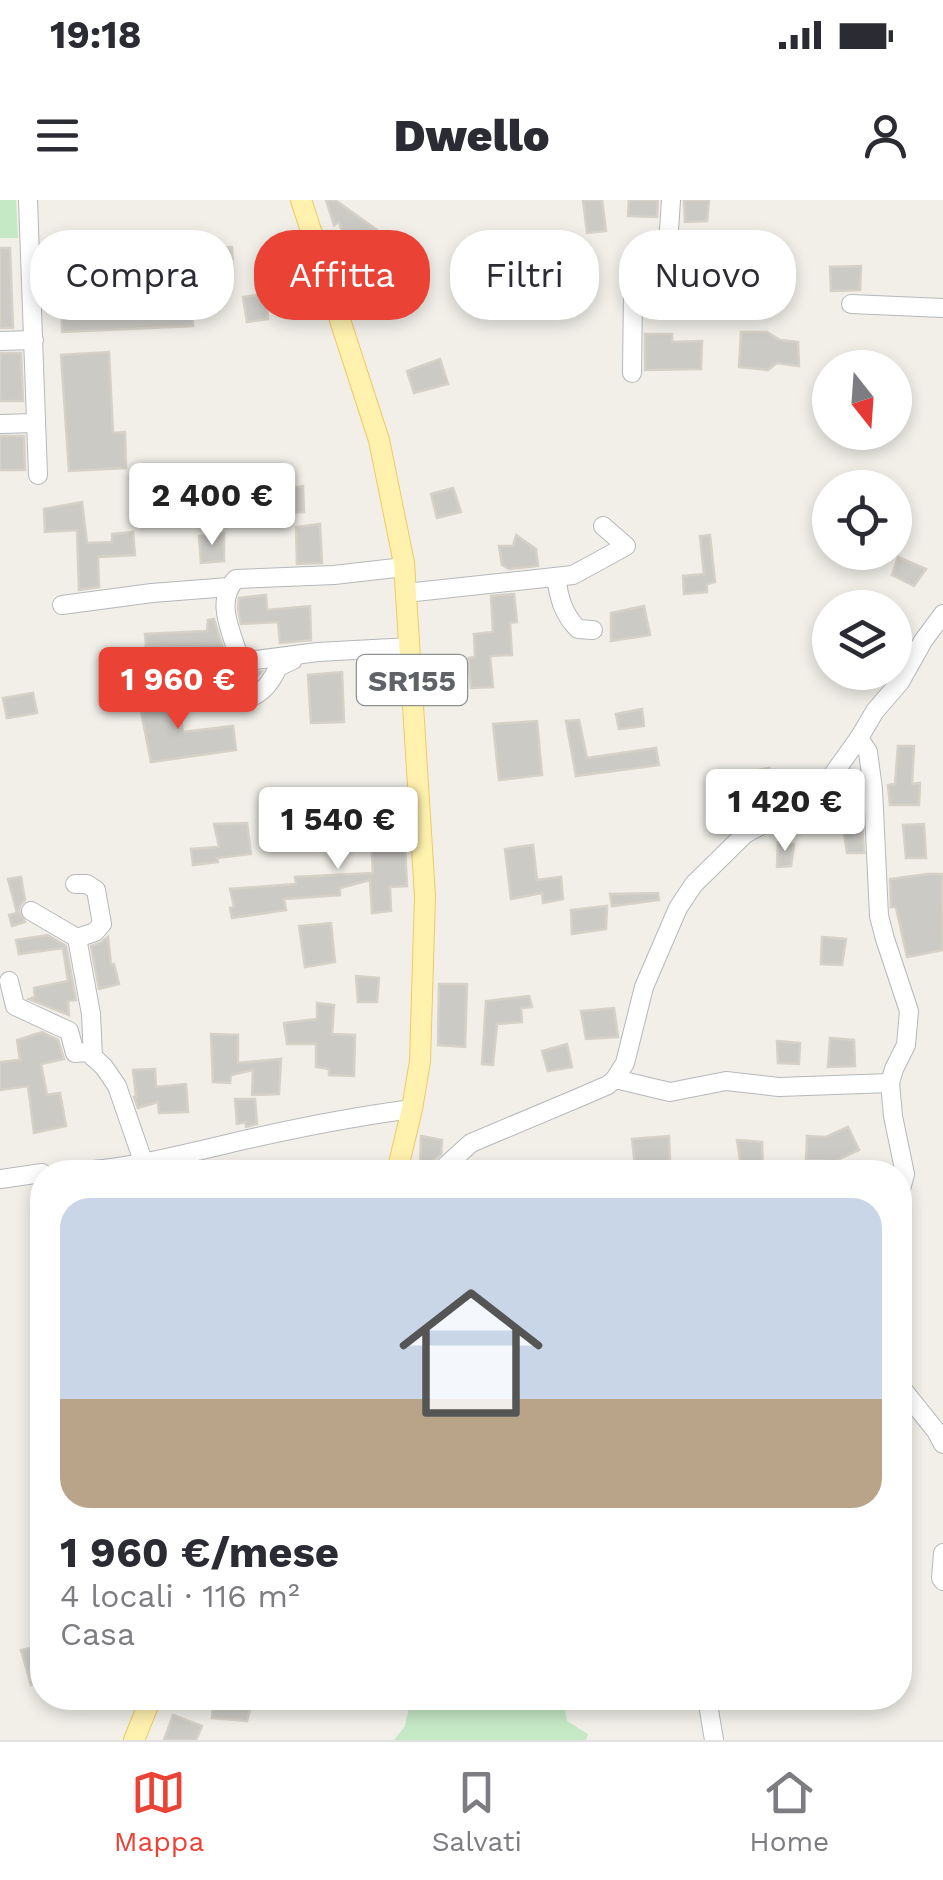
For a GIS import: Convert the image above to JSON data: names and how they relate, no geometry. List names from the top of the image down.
{
  "streets": {
    "main road": ["SR155"]
  },
  "north": "bottom",
  "page": {
    "status": "19:18",
    "header": "Dwello",
    "chip": [
      "Compra",
      "Affitta",
      "Filtri",
      "Nuovo"
    ],
    "price": [
      "2 400 €",
      "1 960 €",
      "1 420 €",
      "1 540 €"
    ],
    "list": [
      {
        "name": "1 960 €/mese",
        "note": "4 locali · 116 m² · Casa"
      }
    ],
    "tabs": ["Mappa", "Salvati", "Home"]
  }
}
